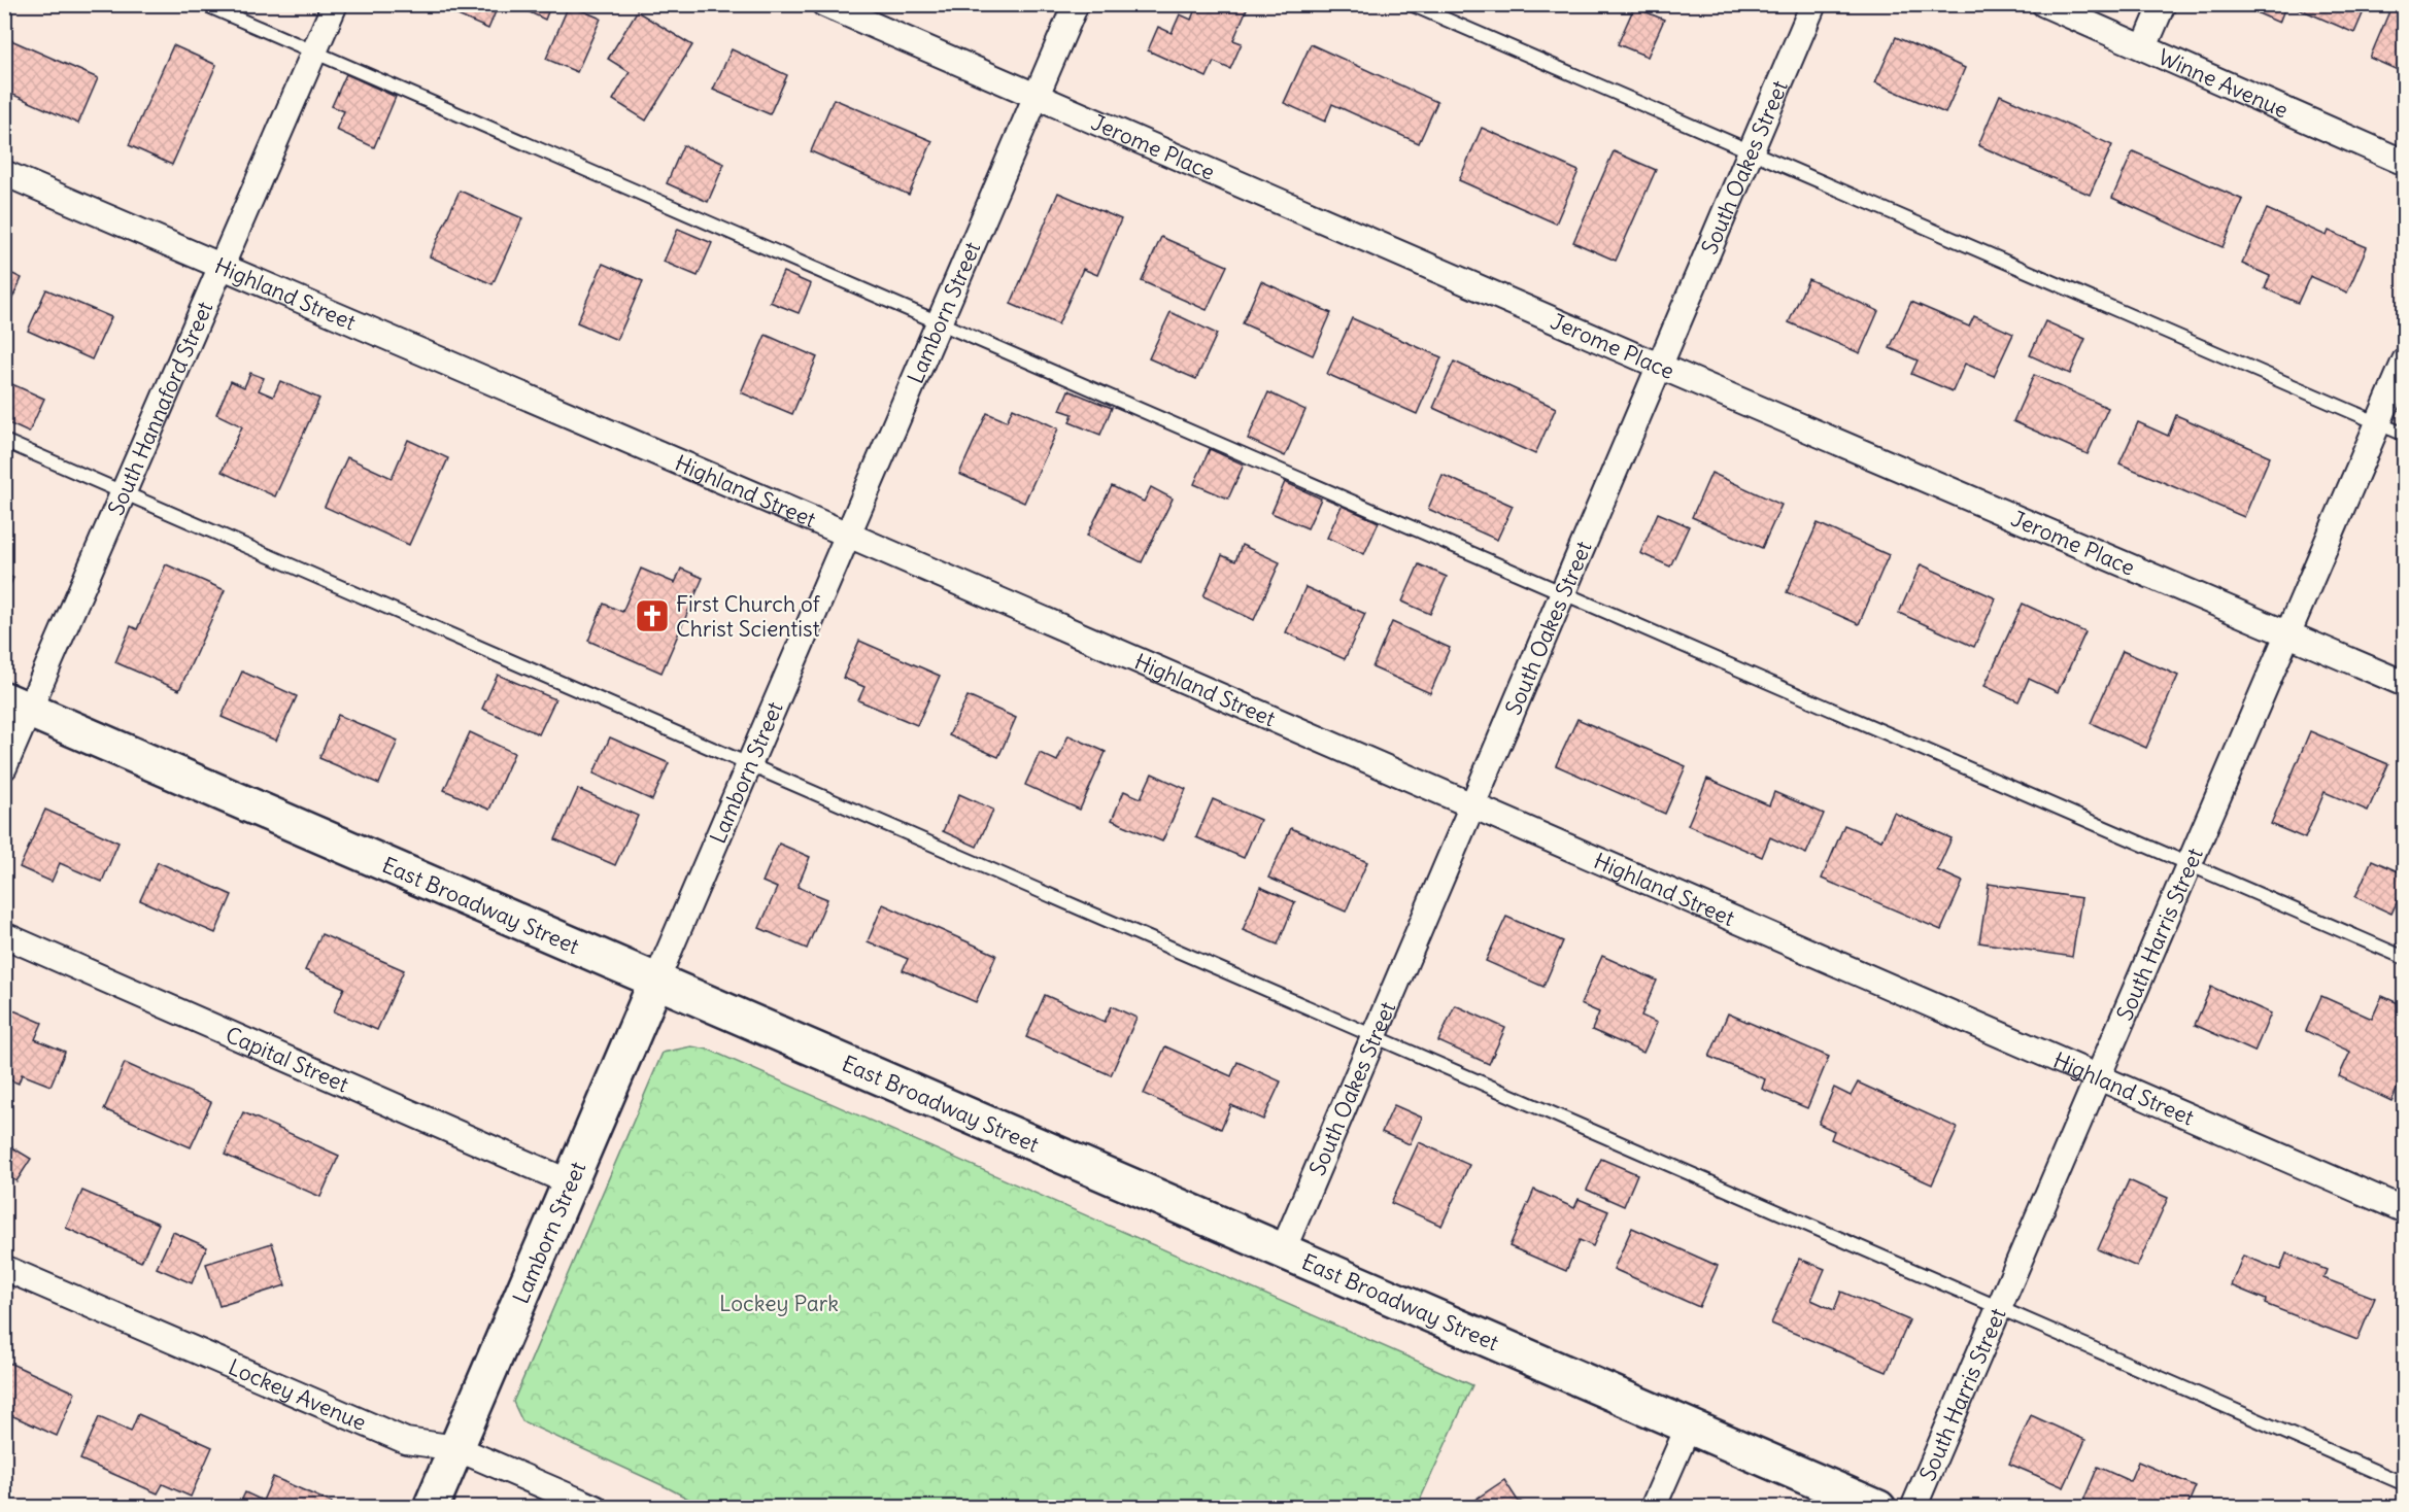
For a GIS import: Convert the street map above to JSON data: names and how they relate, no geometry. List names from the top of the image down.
{
  "streets": {
    "street": [
      "Winne Avenue",
      "Jerome Place",
      "South Oakes Street",
      "Highland Street",
      "Lamborn Street",
      "South Hannaford Street",
      "East Broadway Street",
      "South Harris Street",
      "Capital Street",
      "Lockey Avenue"
    ]
  },
  "crossings": [
    ["Jerome Place", "South Oakes Street"],
    ["Jerome Place", "Lamborn Street"],
    ["Jerome Place", "South Harris Street"],
    ["South Oakes Street", "Highland Street"],
    ["South Oakes Street", "East Broadway Street"],
    ["Highland Street", "Lamborn Street"],
    ["Highland Street", "South Hannaford Street"],
    ["Highland Street", "South Harris Street"],
    ["Lamborn Street", "East Broadway Street"],
    ["Lamborn Street", "Capital Street"],
    ["Lamborn Street", "Lockey Avenue"],
    ["South Hannaford Street", "East Broadway Street"]
  ],
  "parks": ["Lockey Park"],
  "places": {
    "church": ["First Church of Christ Scientist"]
  }
}
